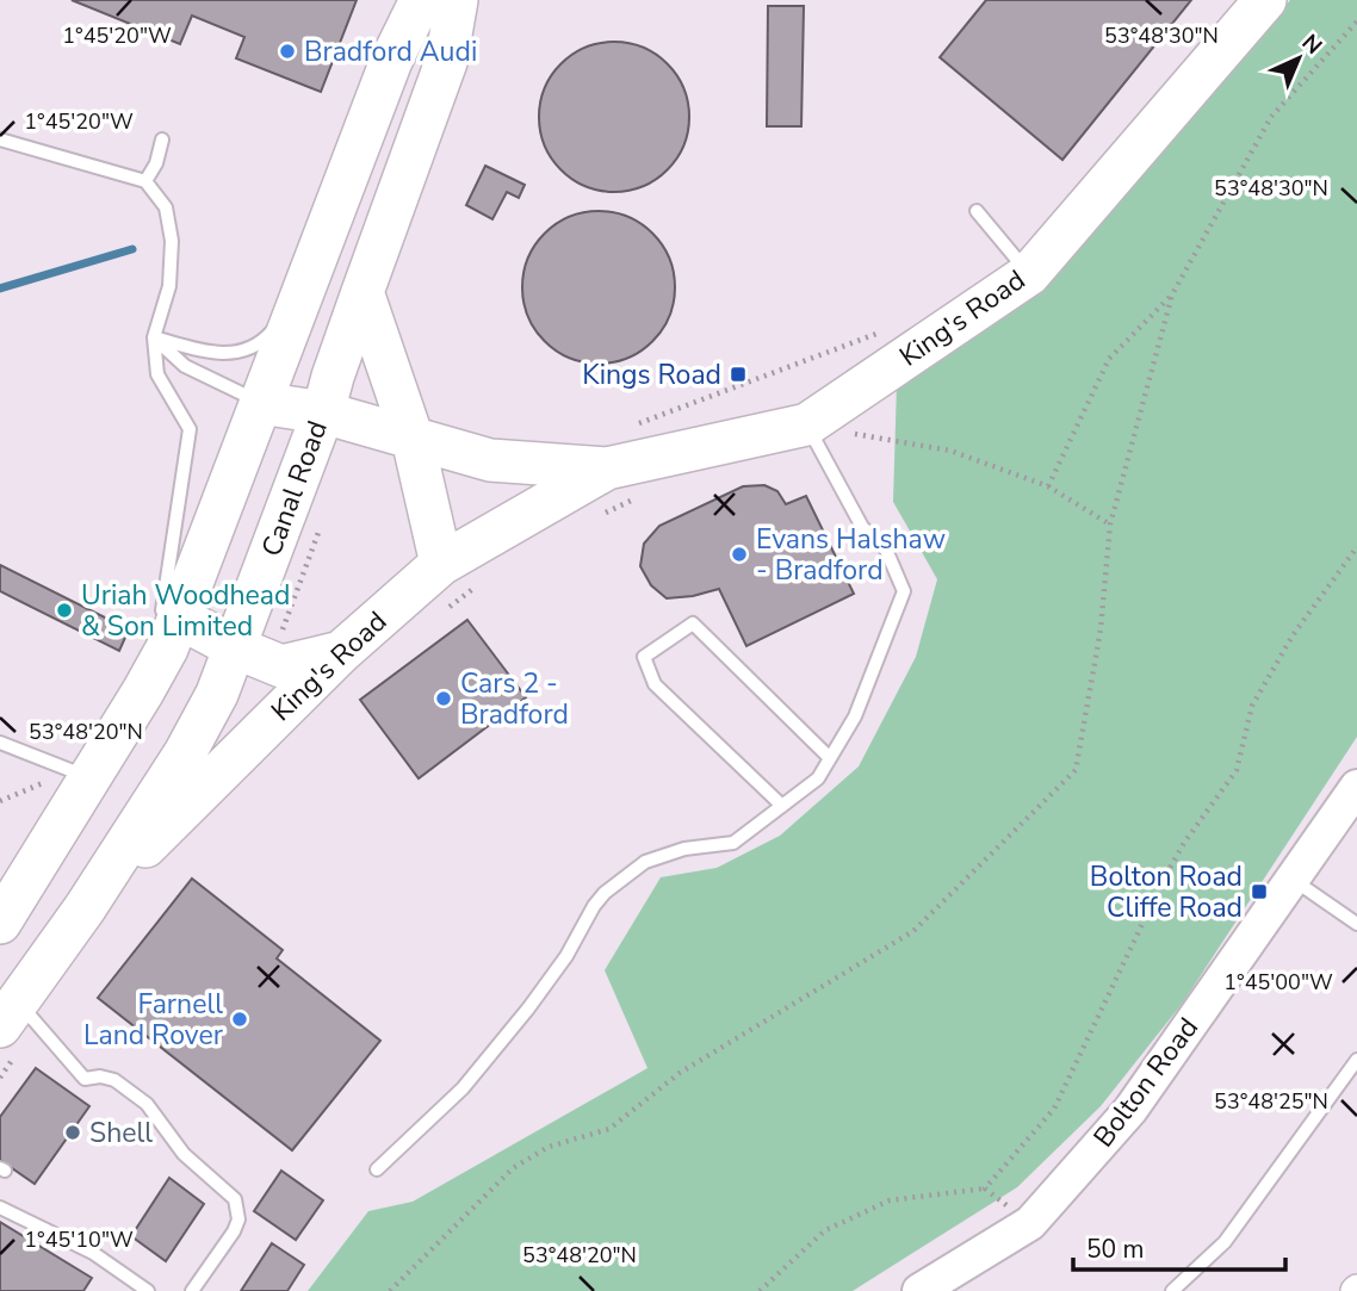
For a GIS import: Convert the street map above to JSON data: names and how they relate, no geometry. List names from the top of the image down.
{
  "streets": {
    "main road": ["King's Road", "Canal Road"],
    "street": ["Bolton Road"]
  },
  "crossings": [
    ["King's Road", "Canal Road"]
  ],
  "places": {
    "other": [
      "Bradford Audi",
      "Evans Halshaw - Bradford",
      "Uriah Woodhead & Son Limited",
      "Cars 2 - Bradford",
      "Farnell Land Rover",
      "Shell"
    ],
    "transit": ["Kings Road", "Bolton Road Cliffe Road"]
  },
  "scale_bar": "50 m",
  "north": "top right",
  "coordinates": [
    "53°48'30\"N",
    "1°45'20\"W",
    "53°48'20\"N",
    "1°45'00\"W",
    "53°48'25\"N",
    "1°45'10\"W"
  ]
}
